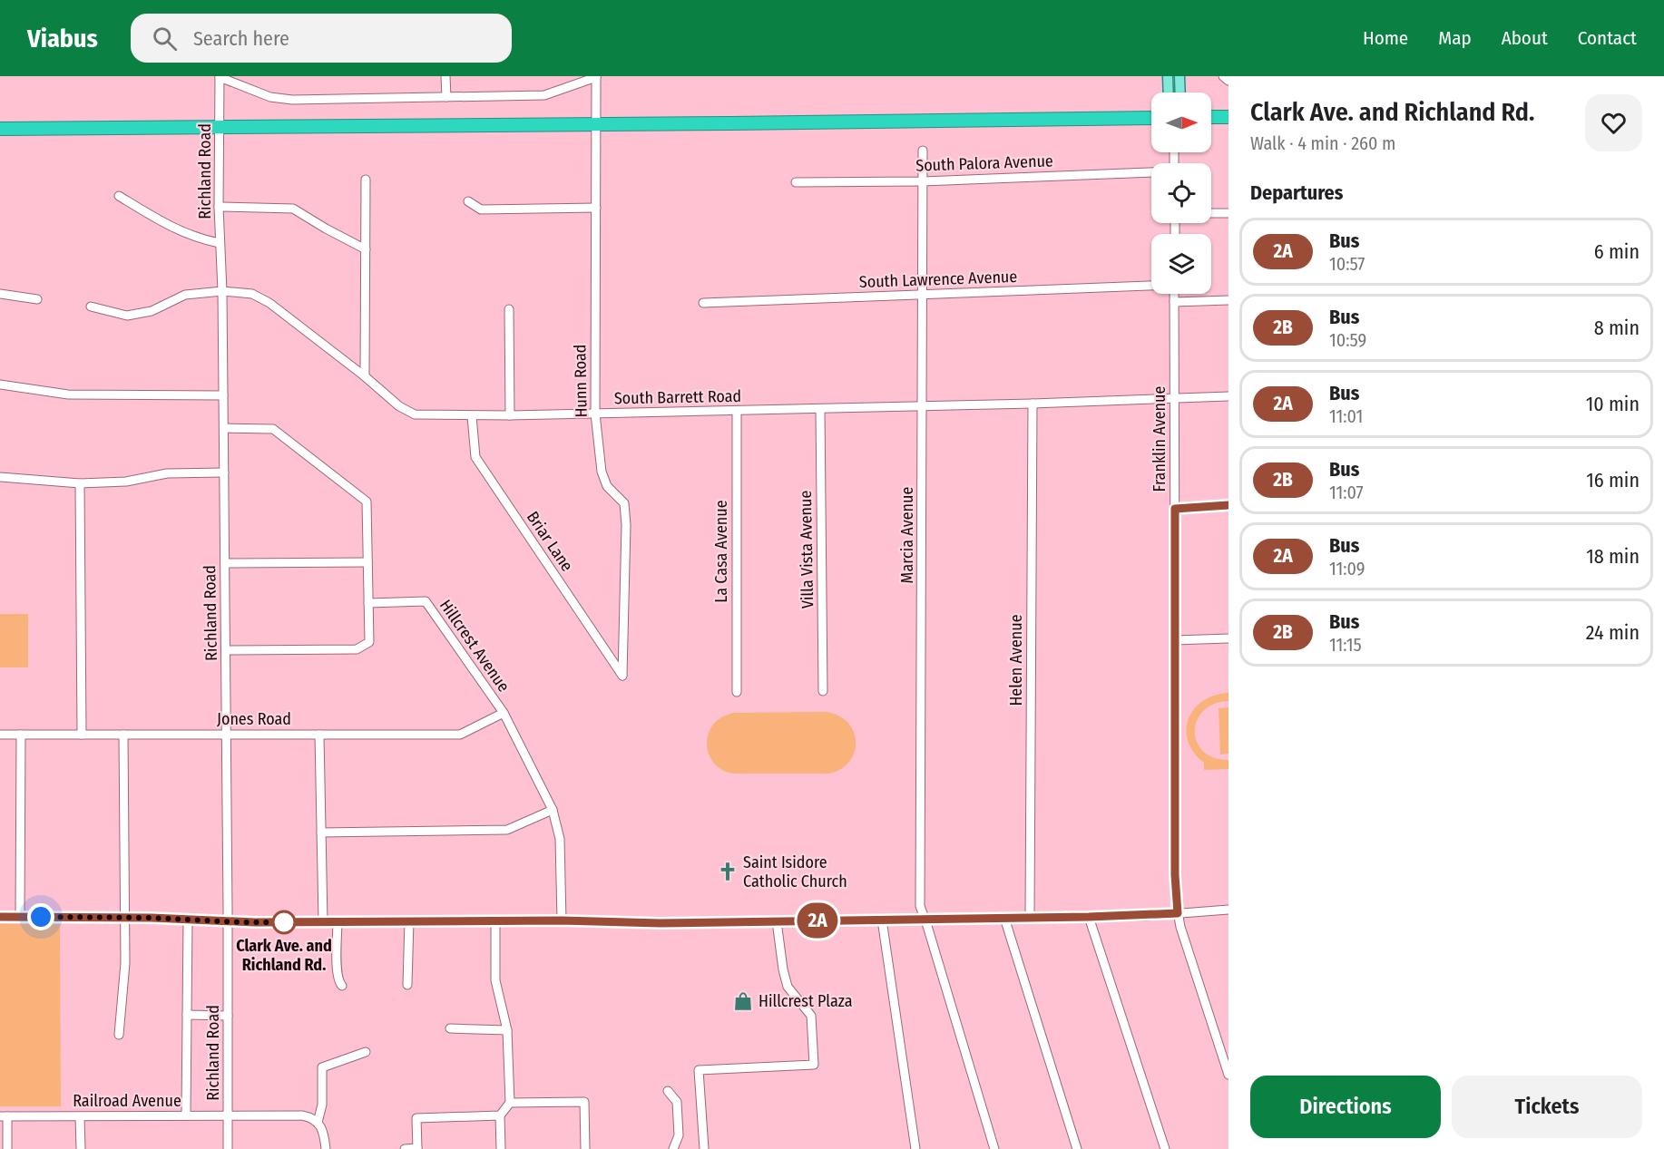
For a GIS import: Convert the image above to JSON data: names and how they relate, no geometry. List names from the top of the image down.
{
  "streets": {
    "street": [
      "South Palora Avenue",
      "Richland Road",
      "South Lawrence Avenue",
      "Hunn Road",
      "South Barrett Road",
      "Franklin Avenue",
      "Marcia Avenue",
      "Briar Lane",
      "Villa Vista Avenue",
      "La Casa Avenue",
      "Hillcrest Avenue",
      "Helen Avenue",
      "Jones Road",
      "Railroad Avenue"
    ]
  },
  "crossings": [
    ["South Palora Avenue", "Marcia Avenue"],
    ["Richland Road", "South Barrett Road"],
    ["Richland Road", "Jones Road"],
    ["Richland Road", "Railroad Avenue"],
    ["South Lawrence Avenue", "Marcia Avenue"],
    ["Hunn Road", "South Barrett Road"],
    ["Hunn Road", "Briar Lane"],
    ["South Barrett Road", "Franklin Avenue"],
    ["South Barrett Road", "Marcia Avenue"],
    ["South Barrett Road", "Briar Lane"],
    ["South Barrett Road", "Villa Vista Avenue"],
    ["South Barrett Road", "La Casa Avenue"],
    ["South Barrett Road", "Helen Avenue"],
    ["Hillcrest Avenue", "Jones Road"]
  ],
  "places": {
    "church": ["Saint Isidore Catholic Church"],
    "other": ["Clark Ave. and Richland Rd."],
    "shop": ["Hillcrest Plaza"]
  },
  "lines": ["bus line 2A"],
  "north": "right",
  "page": {
    "header": "Viabus",
    "search": "Search here",
    "nav": [
      "Home",
      "Map",
      "About",
      "Contact"
    ],
    "on_map": "2A",
    "heading": [
      ["Clark Ave. and Richland Rd.", "Walk · 4 min · 260 m"],
      "Departures"
    ],
    "list": [
      {
        "mark": "2A",
        "name": "Bus",
        "note": "10:57",
        "value": "6 min"
      },
      {
        "mark": "2B",
        "name": "Bus",
        "note": "10:59",
        "value": "8 min"
      },
      {
        "mark": "2A",
        "name": "Bus",
        "note": "11:01",
        "value": "10 min"
      },
      {
        "mark": "2B",
        "name": "Bus",
        "note": "11:07",
        "value": "16 min"
      },
      {
        "mark": "2A",
        "name": "Bus",
        "note": "11:09",
        "value": "18 min"
      },
      {
        "mark": "2B",
        "name": "Bus",
        "note": "11:15",
        "value": "24 min"
      }
    ],
    "buttons": ["Directions", "Tickets"]
  }
}
